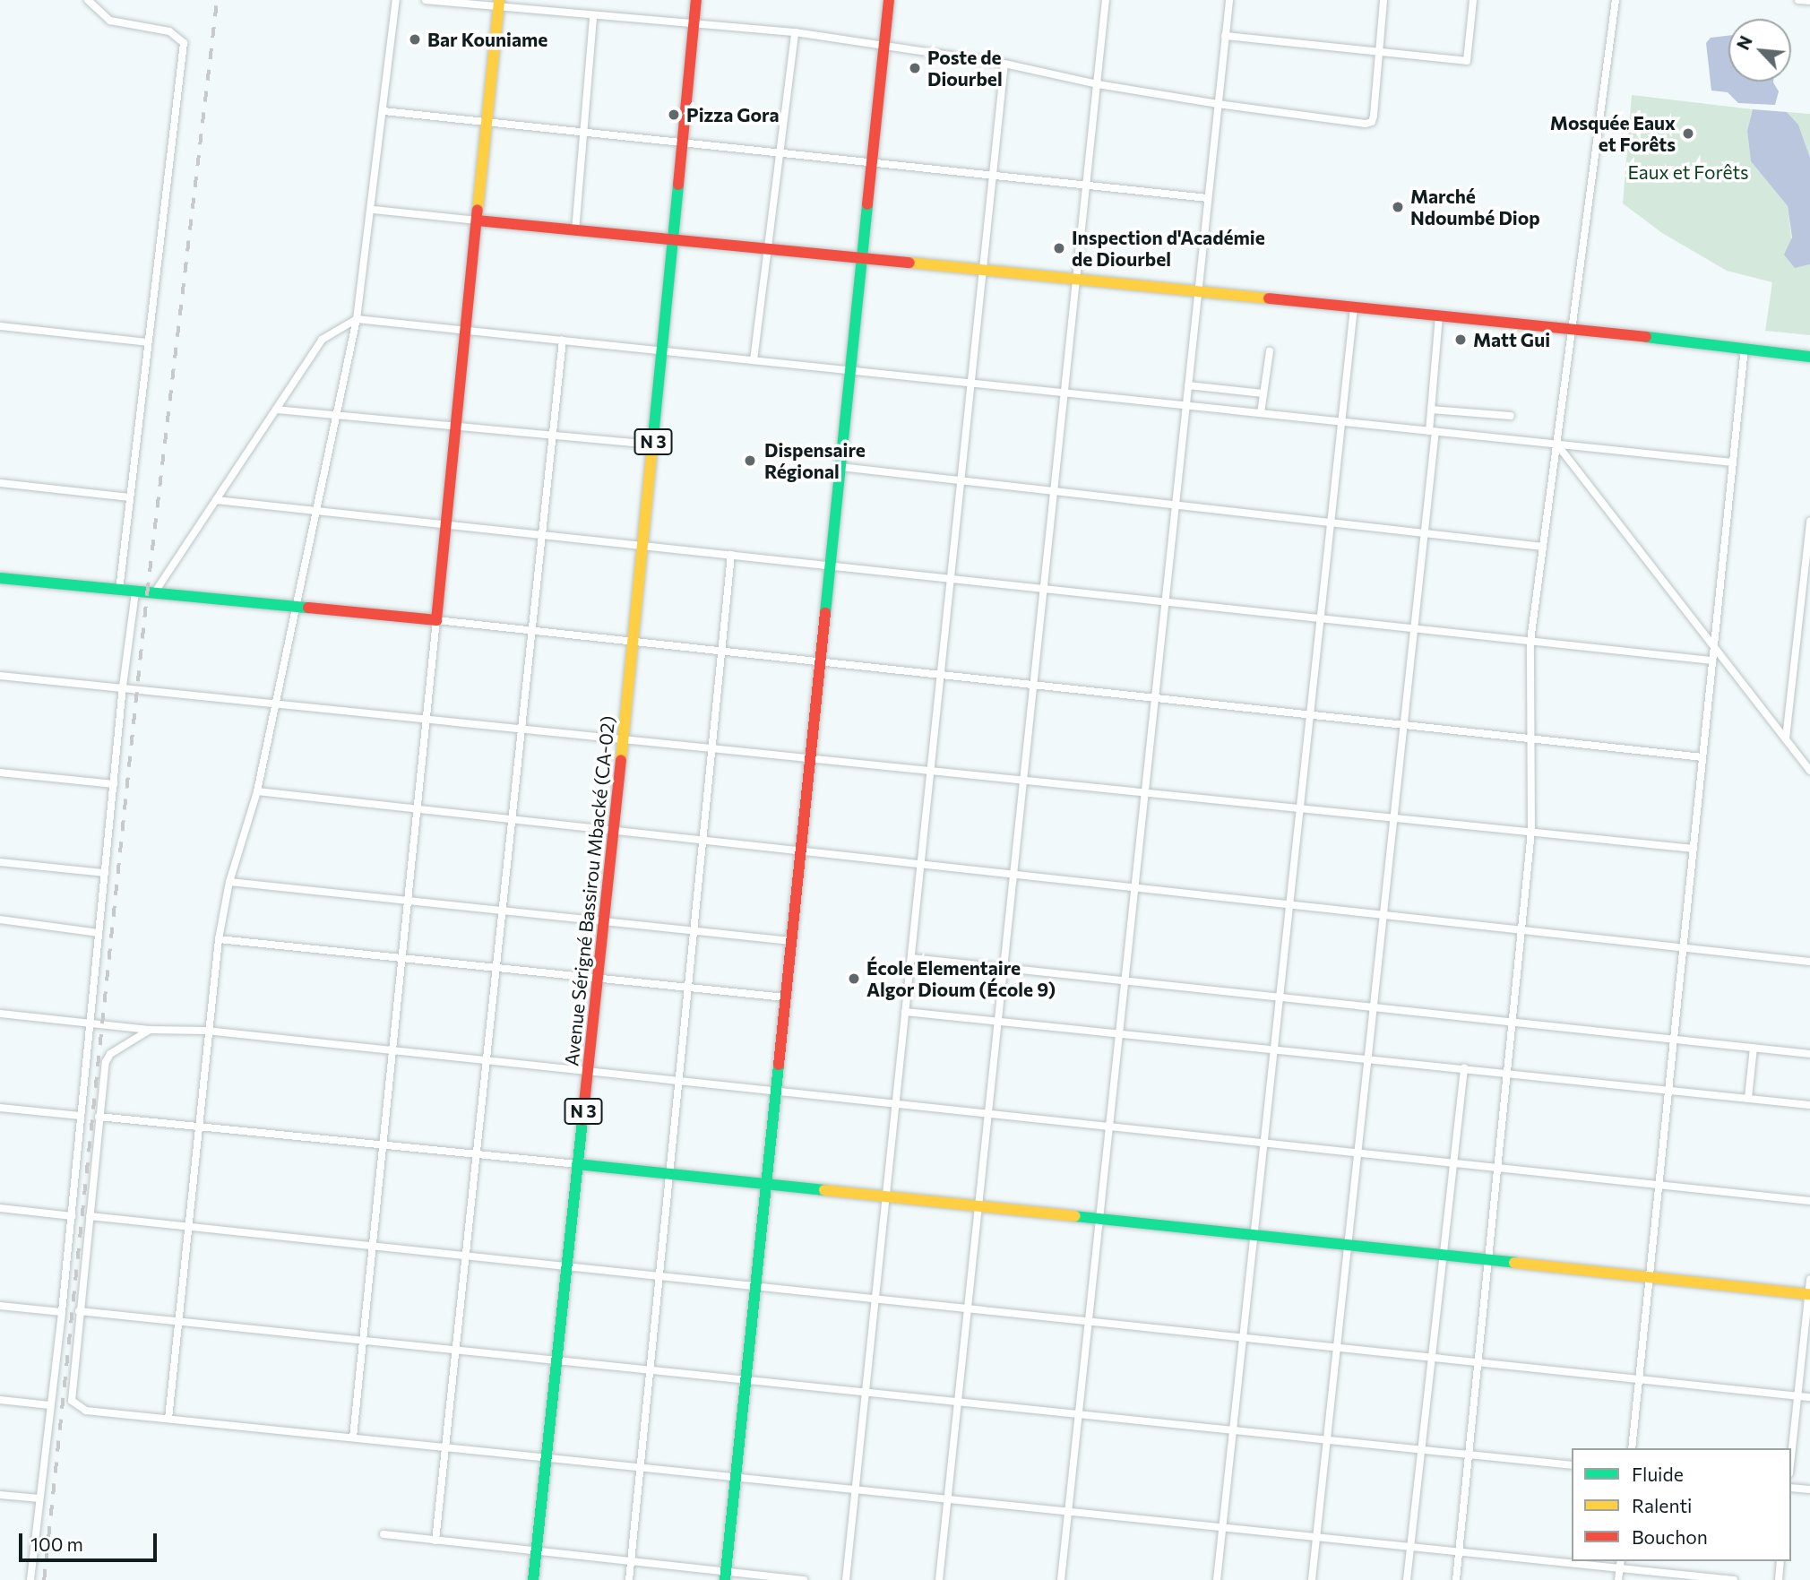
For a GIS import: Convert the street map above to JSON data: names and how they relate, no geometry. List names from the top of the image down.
{
  "streets": {
    "street": ["N 3", "Avenue Sérigné Bassirou Mbacké (CA-02)"]
  },
  "crossings": [
    ["N 3", "Avenue Sérigné Bassirou Mbacké (CA-02)"]
  ],
  "parks": ["Eaux et Forêts"],
  "places": [
    "Bar Kouniame",
    "Poste de Diourbel",
    "Pizza Gora",
    "Mosquée Eaux et Forêts",
    "Marché Ndoumbé Diop",
    "Inspection d'Académie de Diourbel",
    "Matt Gui",
    "Dispensaire Régional",
    "École Elementaire Algor Dioum (École 9)"
  ],
  "legend": ["Fluide", "Ralenti", "Bouchon"],
  "scale_bar": "100 m",
  "north": "top left"
}
